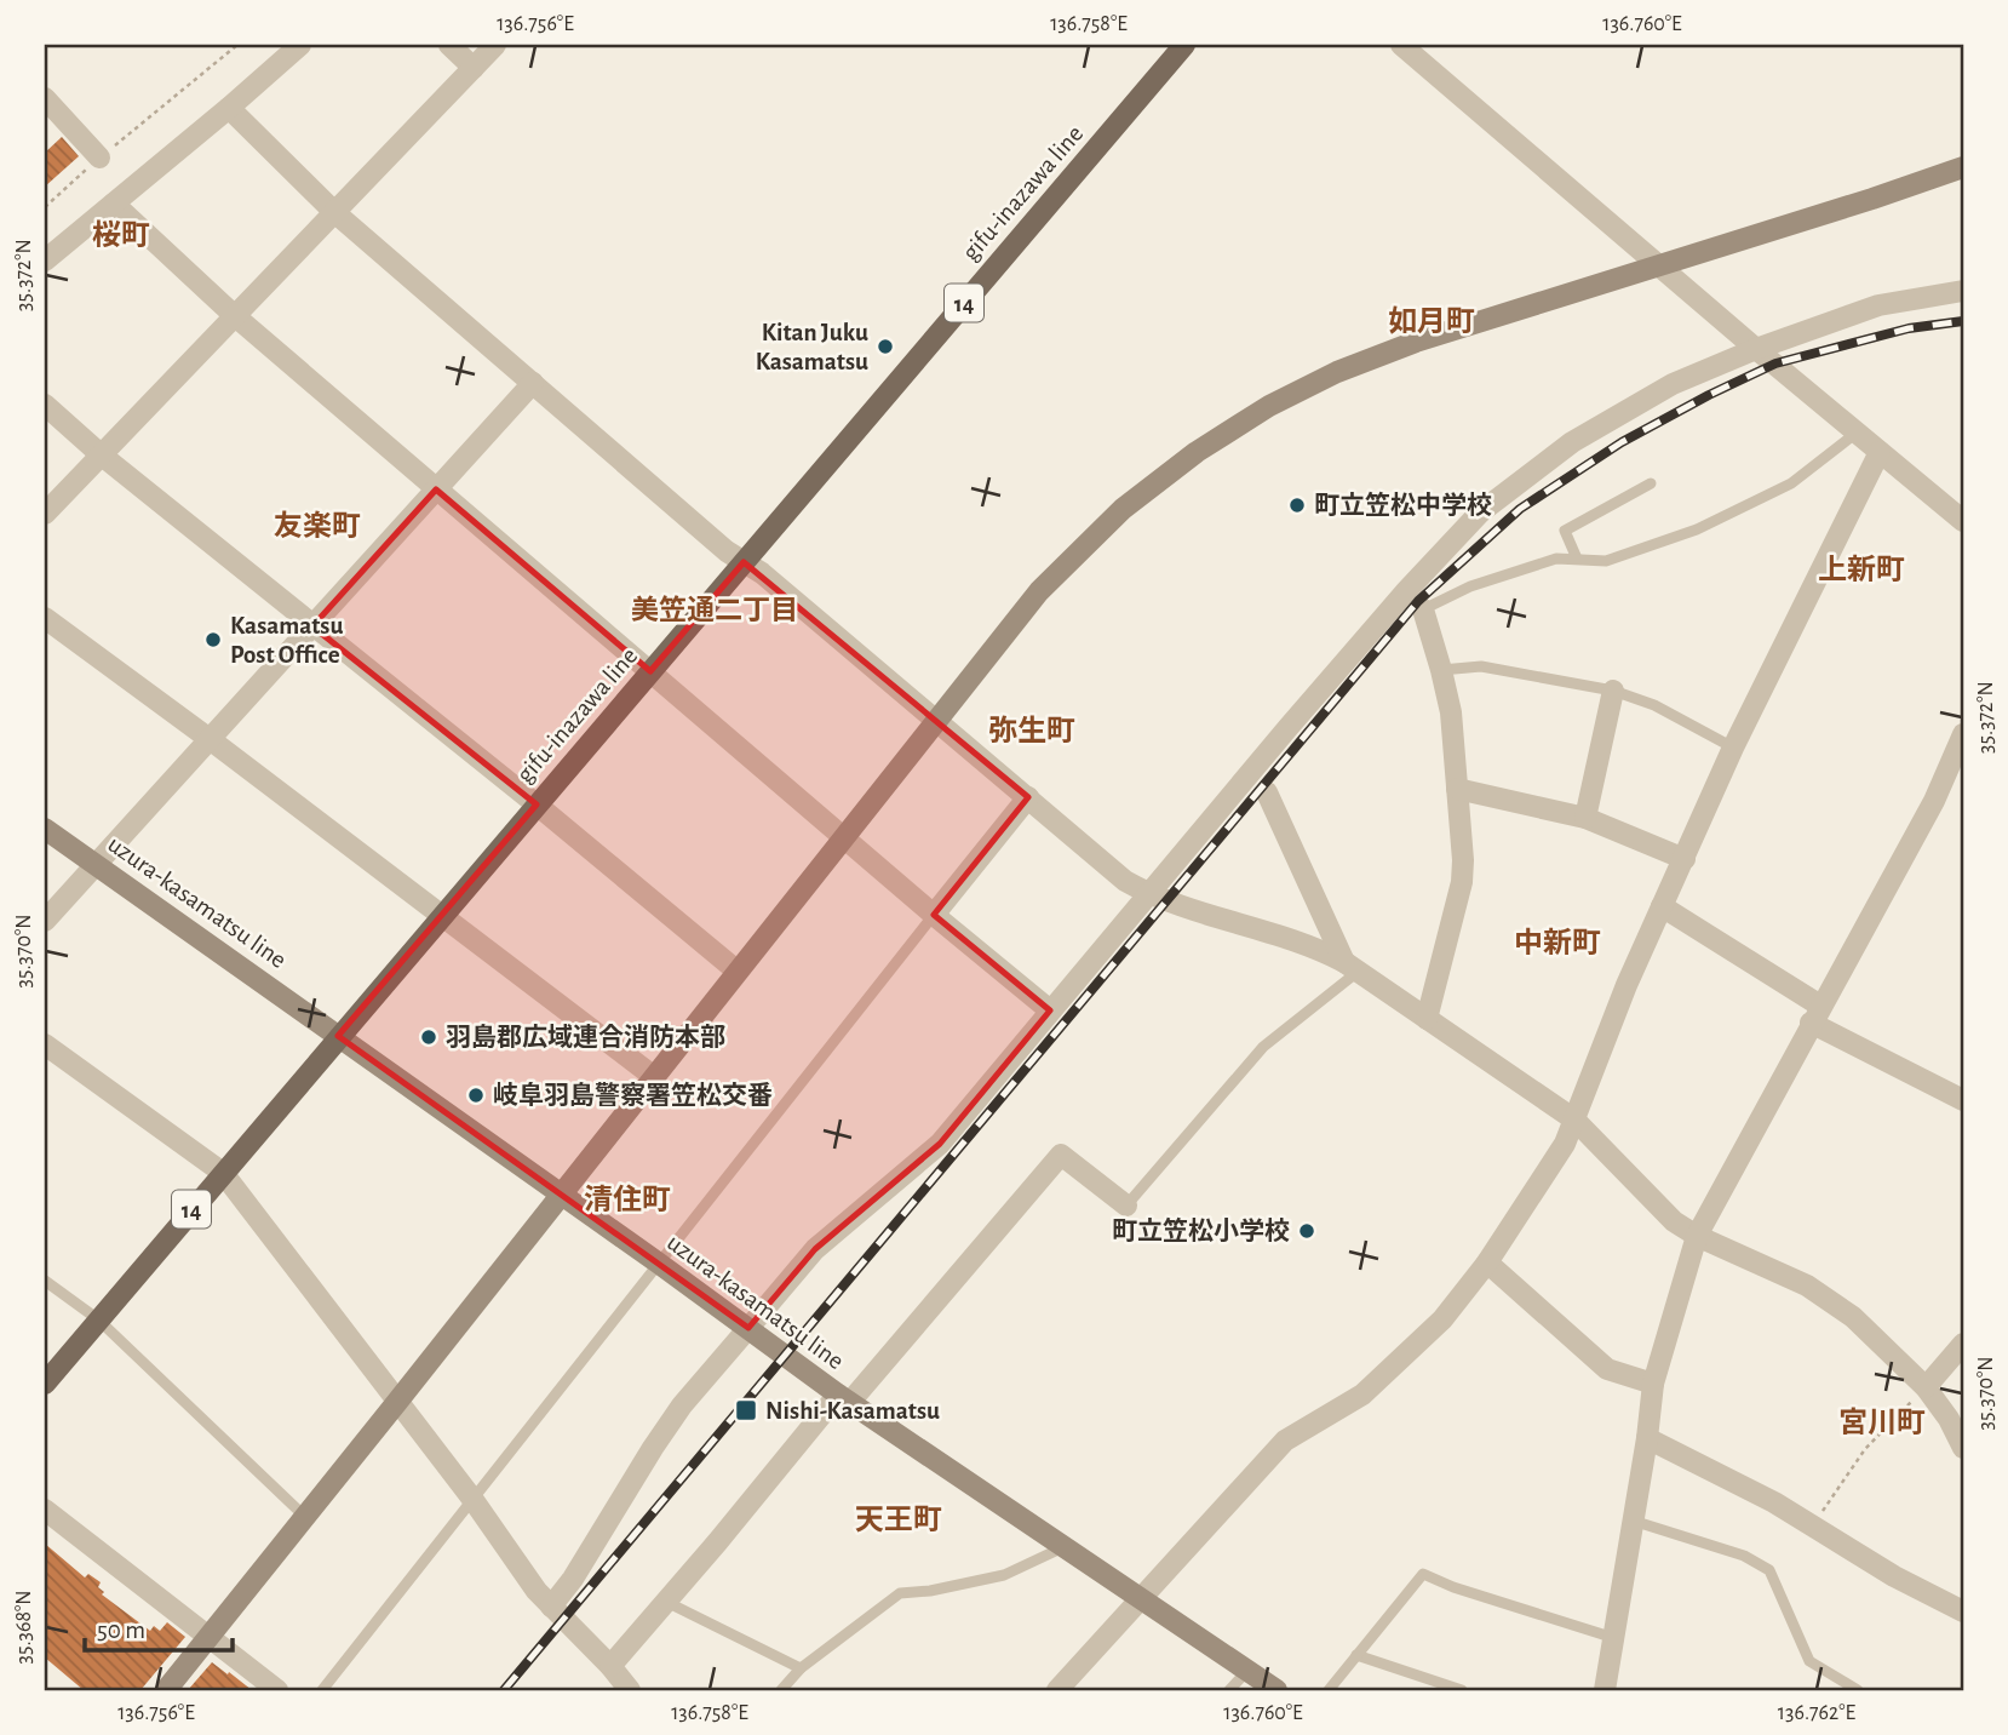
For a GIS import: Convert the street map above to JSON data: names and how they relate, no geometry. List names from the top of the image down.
{
  "streets": {
    "main road": ["gifu-inazawa line", "14"],
    "street": ["uzura-kasamatsu line"]
  },
  "crossings": [
    ["gifu-inazawa line", "uzura-kasamatsu line"]
  ],
  "districts": [
    "桜町",
    "如月町",
    "友楽町",
    "上新町",
    "美笠通二丁目",
    "弥生町",
    "中新町",
    "清住町",
    "宮川町",
    "天王町"
  ],
  "places": {
    "other": [
      "Kitan Juku Kasamatsu",
      "町立笠松中学校",
      "Kasamatsu Post Office",
      "羽島郡広域連合消防本部",
      "岐阜羽島警察署笠松交番",
      "町立笠松小学校"
    ],
    "transit": ["Nishi-Kasamatsu"]
  },
  "scale_bar": "50 m",
  "coordinates": [
    "136.756°E",
    "136.758°E",
    "136.760°E",
    "35.372°N",
    "35.370°N",
    "35.368°N",
    "136.762°E"
  ]
}
